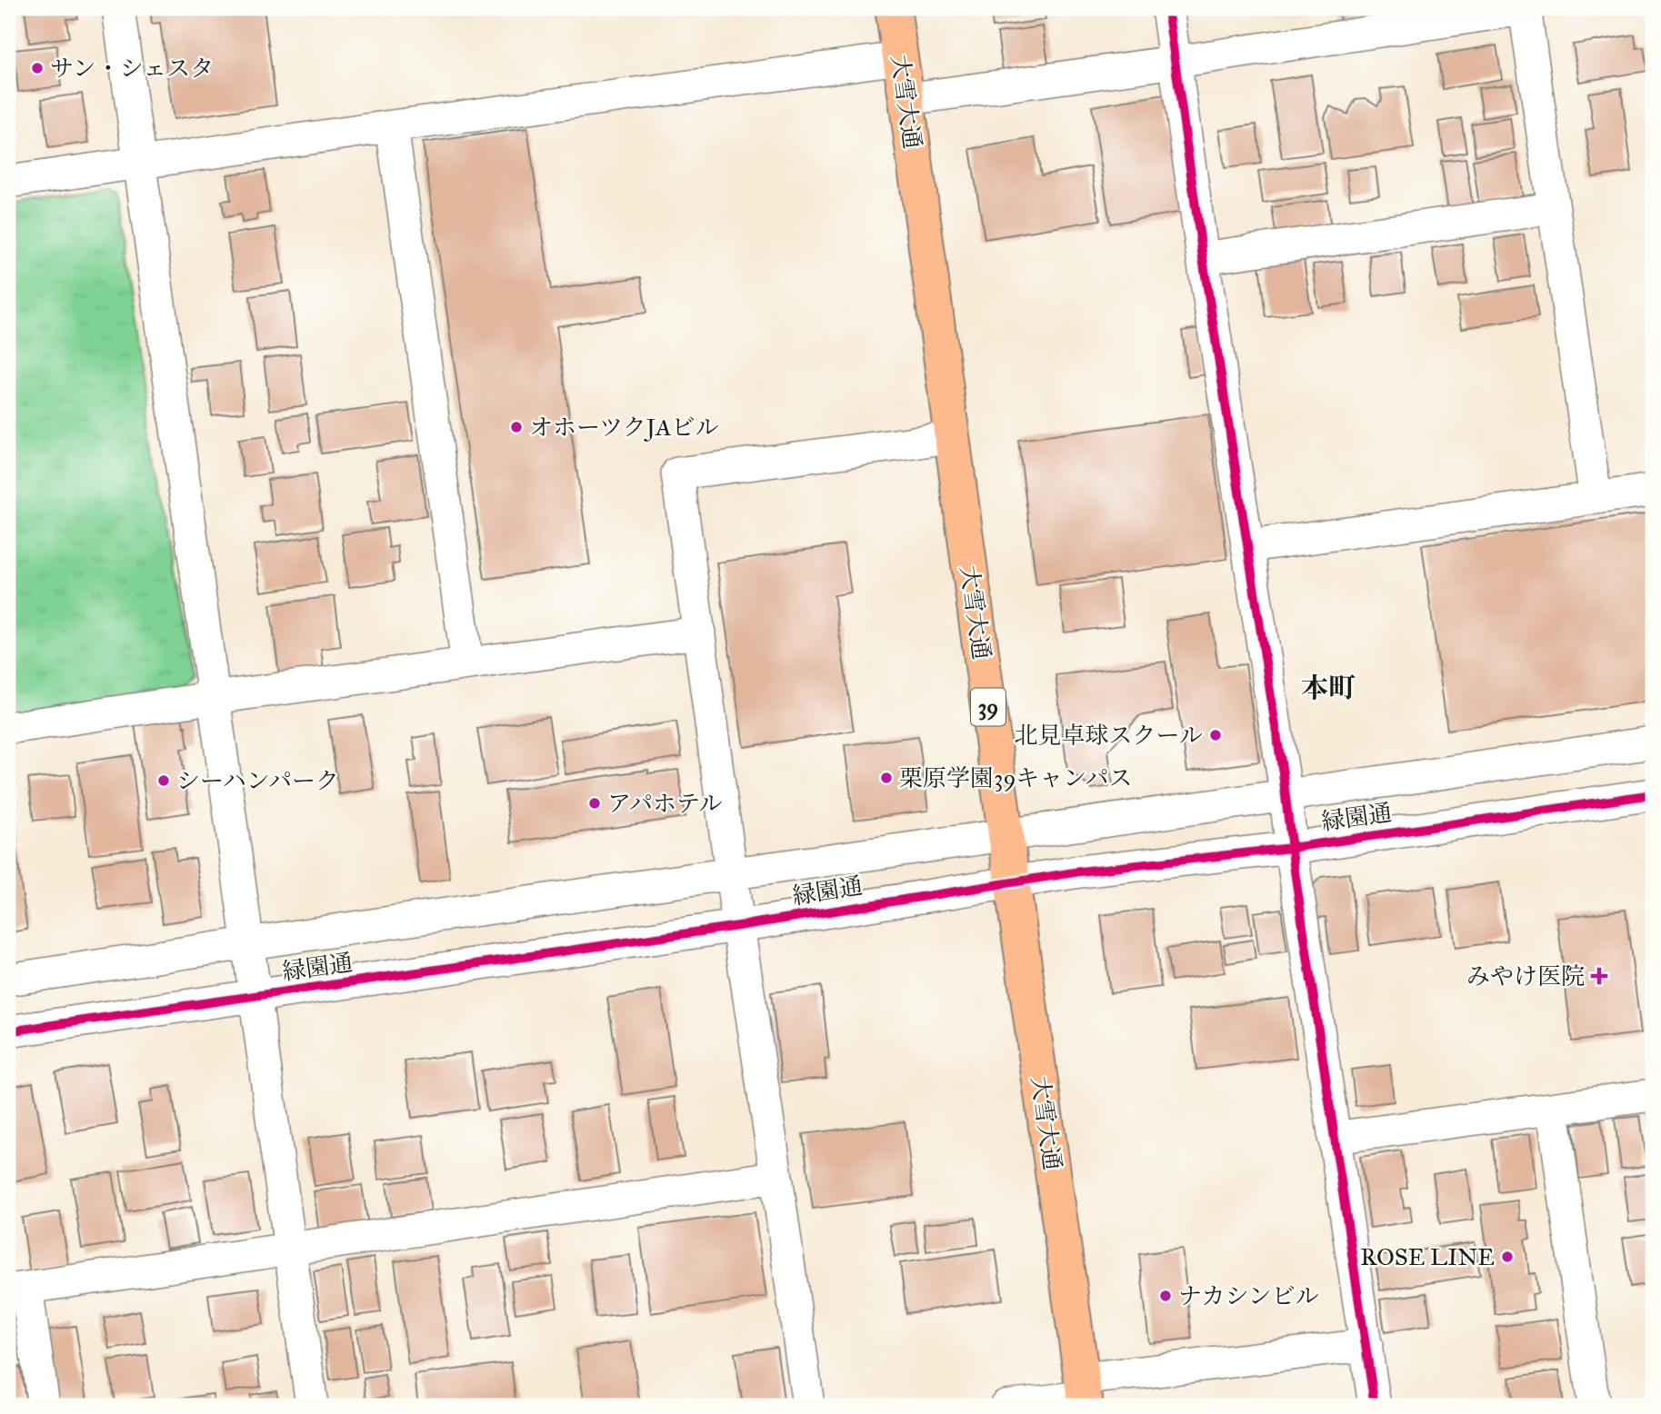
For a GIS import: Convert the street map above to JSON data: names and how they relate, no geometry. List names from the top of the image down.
{
  "streets": {
    "highway": ["大雪大通", "39"],
    "street": ["緑園通"]
  },
  "crossings": [
    ["大雪大通", "緑園通"]
  ],
  "districts": ["本町"],
  "places": {
    "other": [
      "サン・シェスタ",
      "オホーツクJAビル",
      "北見卓球スクール",
      "栗原学園39キャンパス",
      "シーハンパーク",
      "アパホテル",
      "ROSE LINE",
      "ナカシンビル"
    ],
    "health": ["みやけ医院"]
  }
}
